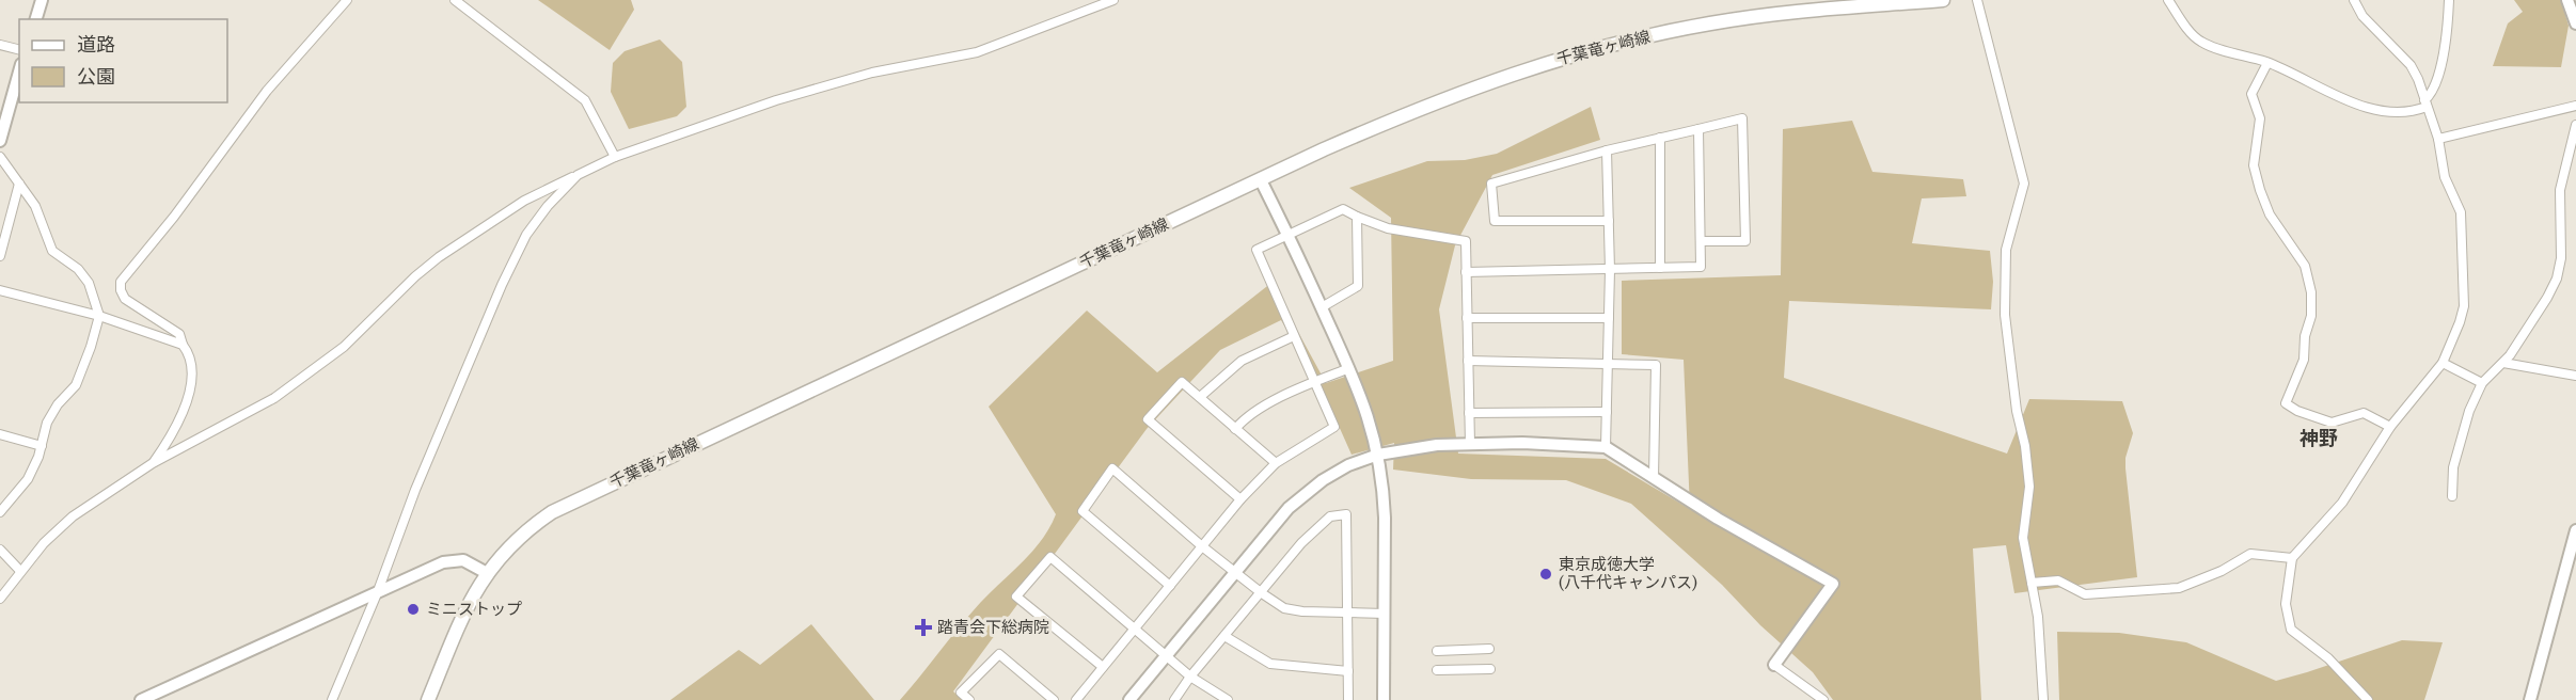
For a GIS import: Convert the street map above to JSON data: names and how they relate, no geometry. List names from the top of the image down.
{
  "streets": {
    "main road": ["千葉竜ヶ崎線"]
  },
  "districts": ["神野"],
  "places": {
    "other": ["東京成徳大学 (八千代キャンパス)", "ミニストップ"],
    "health": ["踏青会下総病院"]
  },
  "legend": ["道路", "公園"]
}
